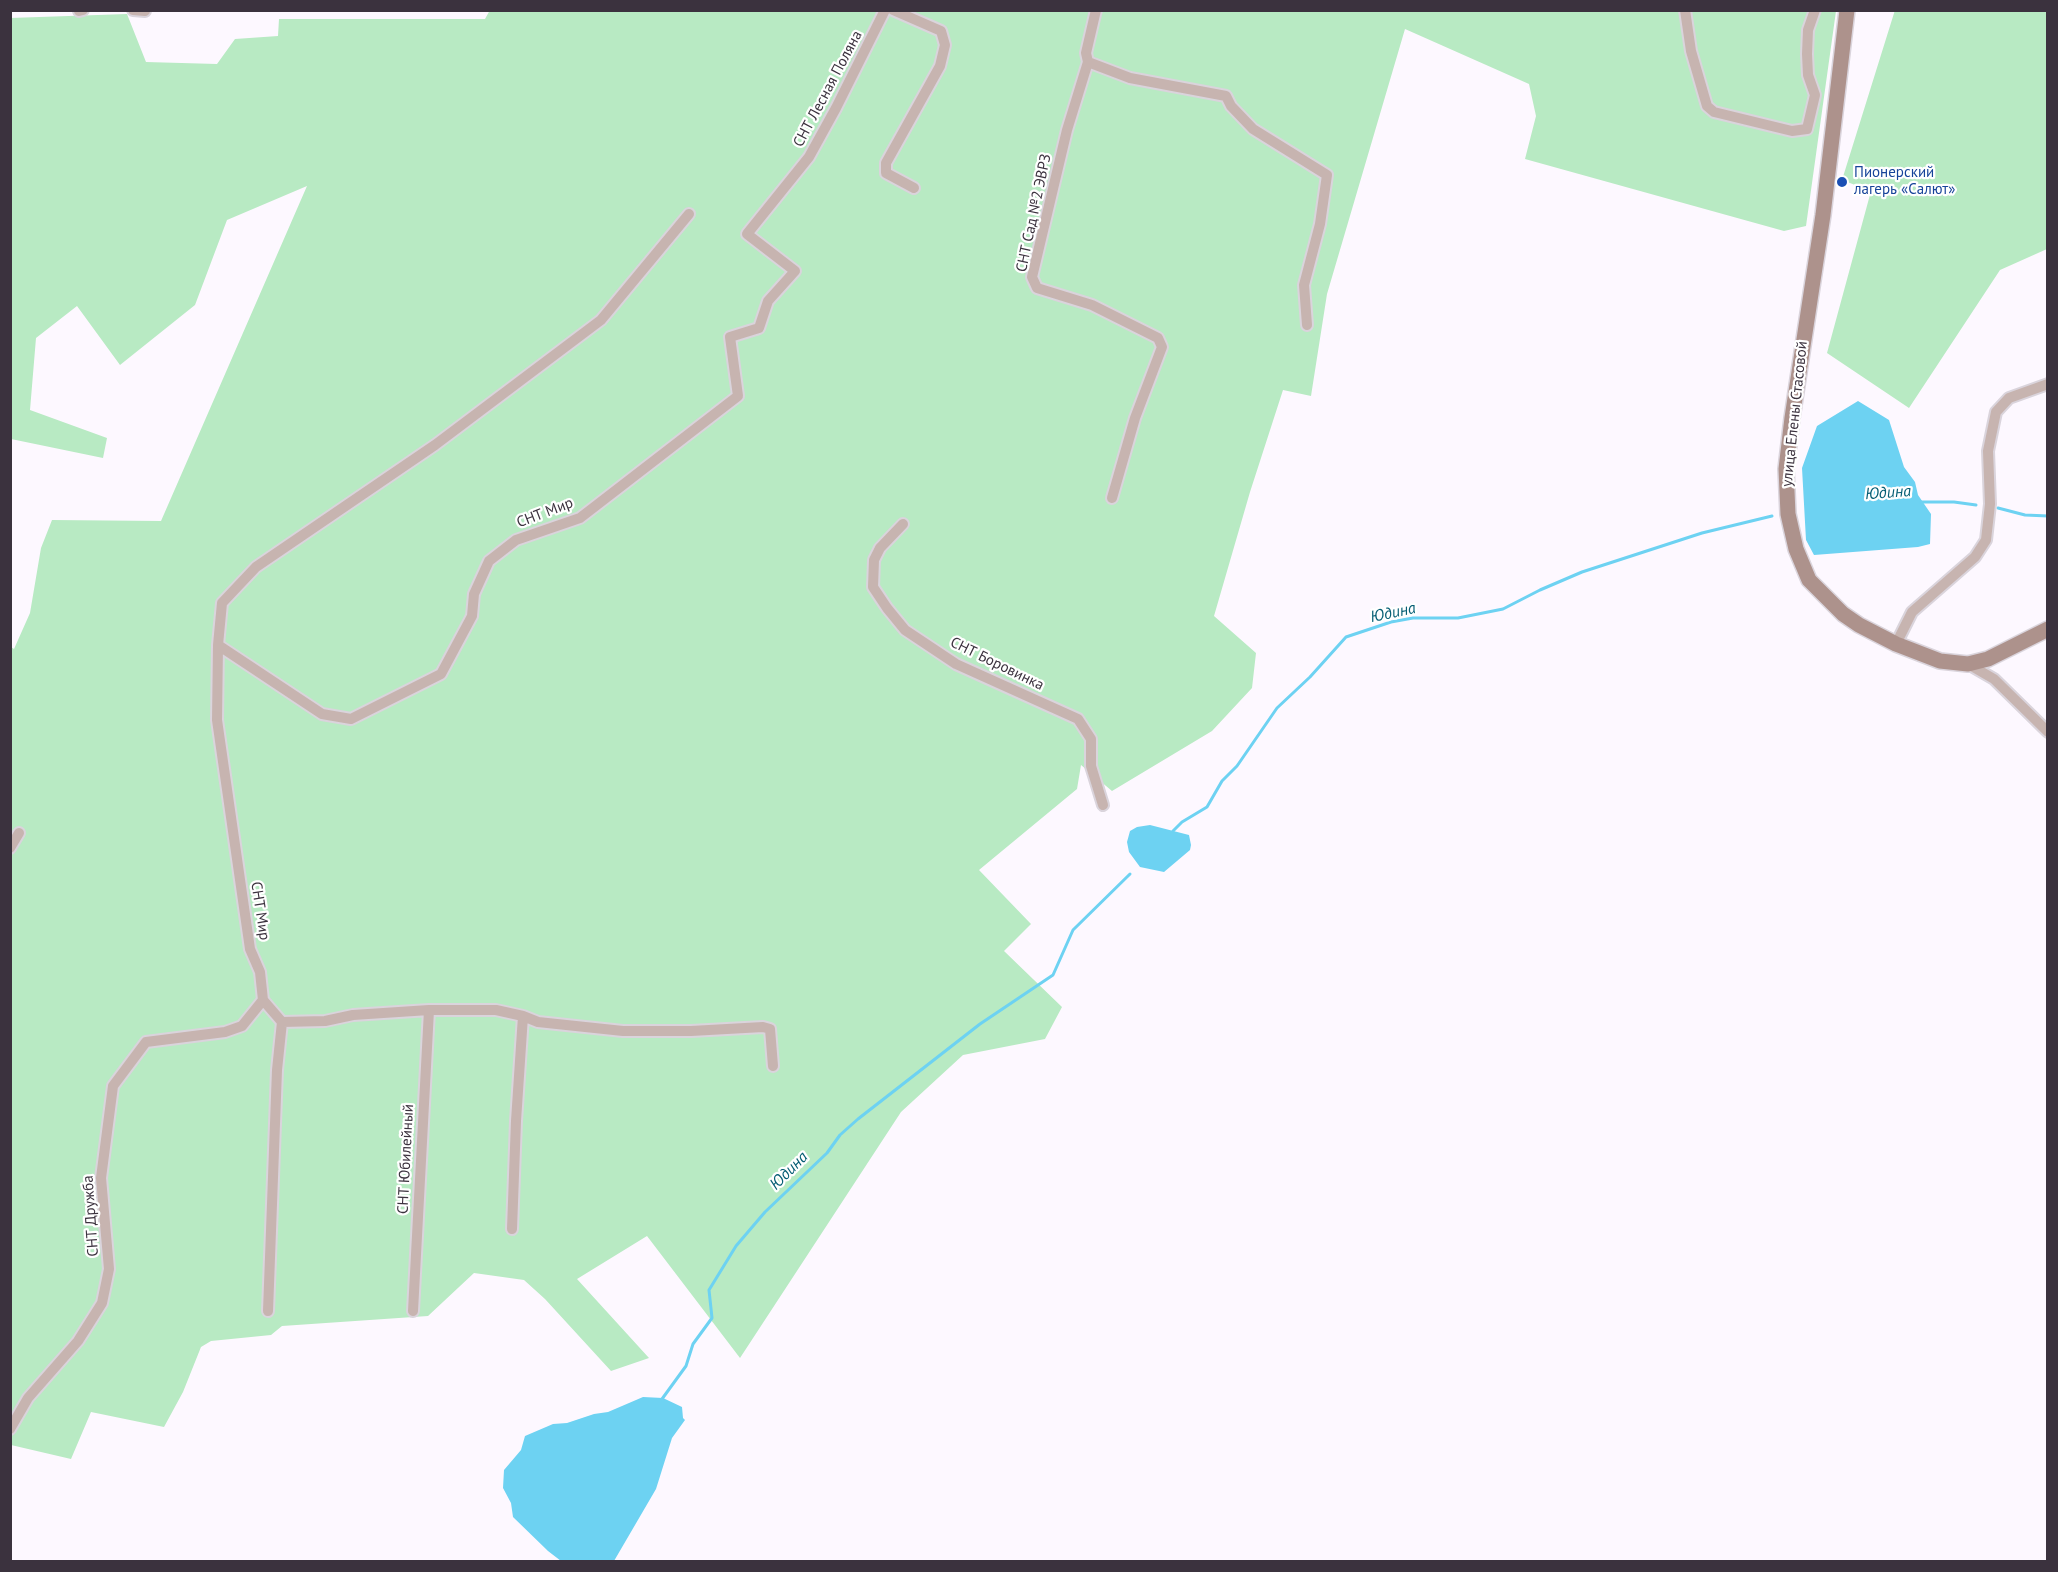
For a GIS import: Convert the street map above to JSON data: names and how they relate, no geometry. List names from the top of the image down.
{
  "streets": {
    "main road": ["улица Елены Стасовой"],
    "street": [
      "СНТ Лесная Поляна",
      "СНТ Сад №2 ЭВРЗ",
      "СНТ Мир",
      "СНТ Боровинка",
      "СНТ Юбилейный",
      "СНТ Дружба"
    ]
  },
  "crossings": [
    ["СНТ Лесная Поляна", "СНТ Мир"],
    ["СНТ Мир", "СНТ Дружба"]
  ],
  "water": ["Юдина"],
  "places": ["Пионерский лагерь «Салют»"]
}
